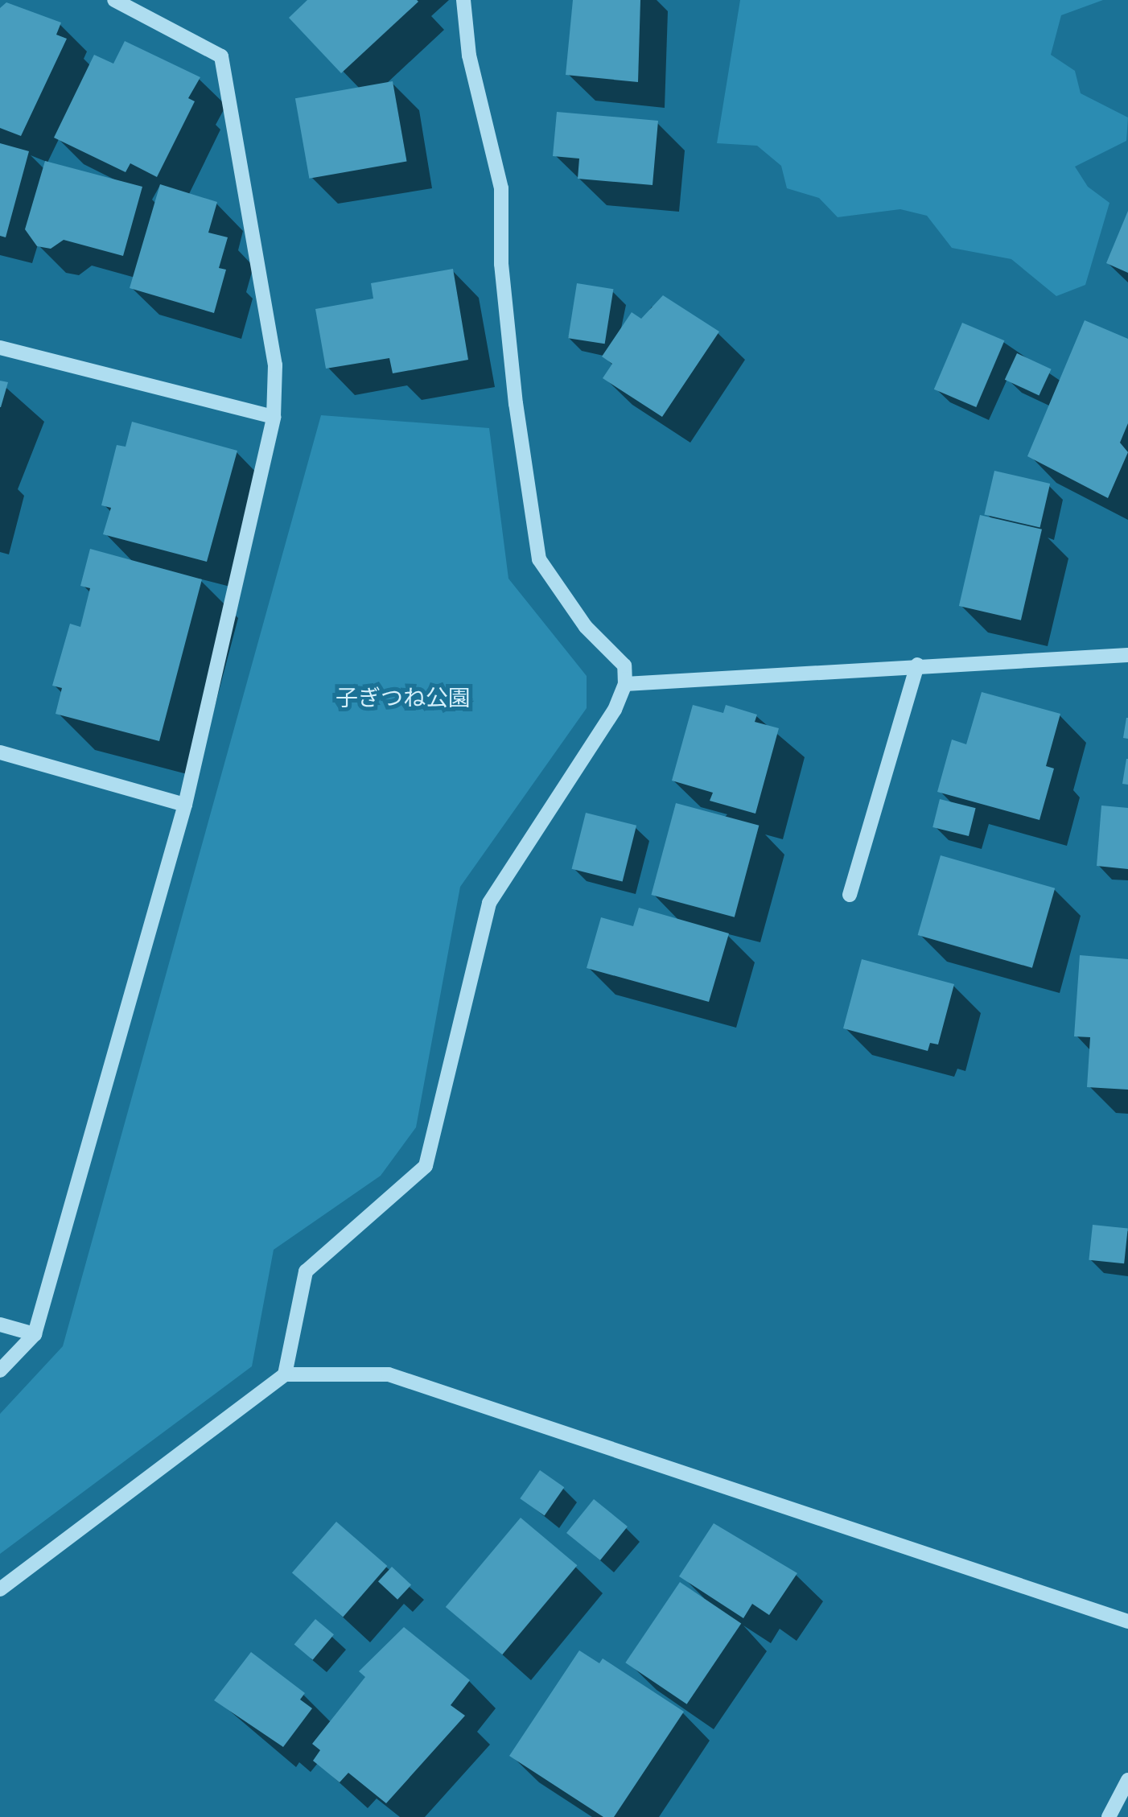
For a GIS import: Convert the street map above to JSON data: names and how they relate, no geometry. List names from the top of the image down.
{
  "parks": ["子ぎつね公園"]
}
